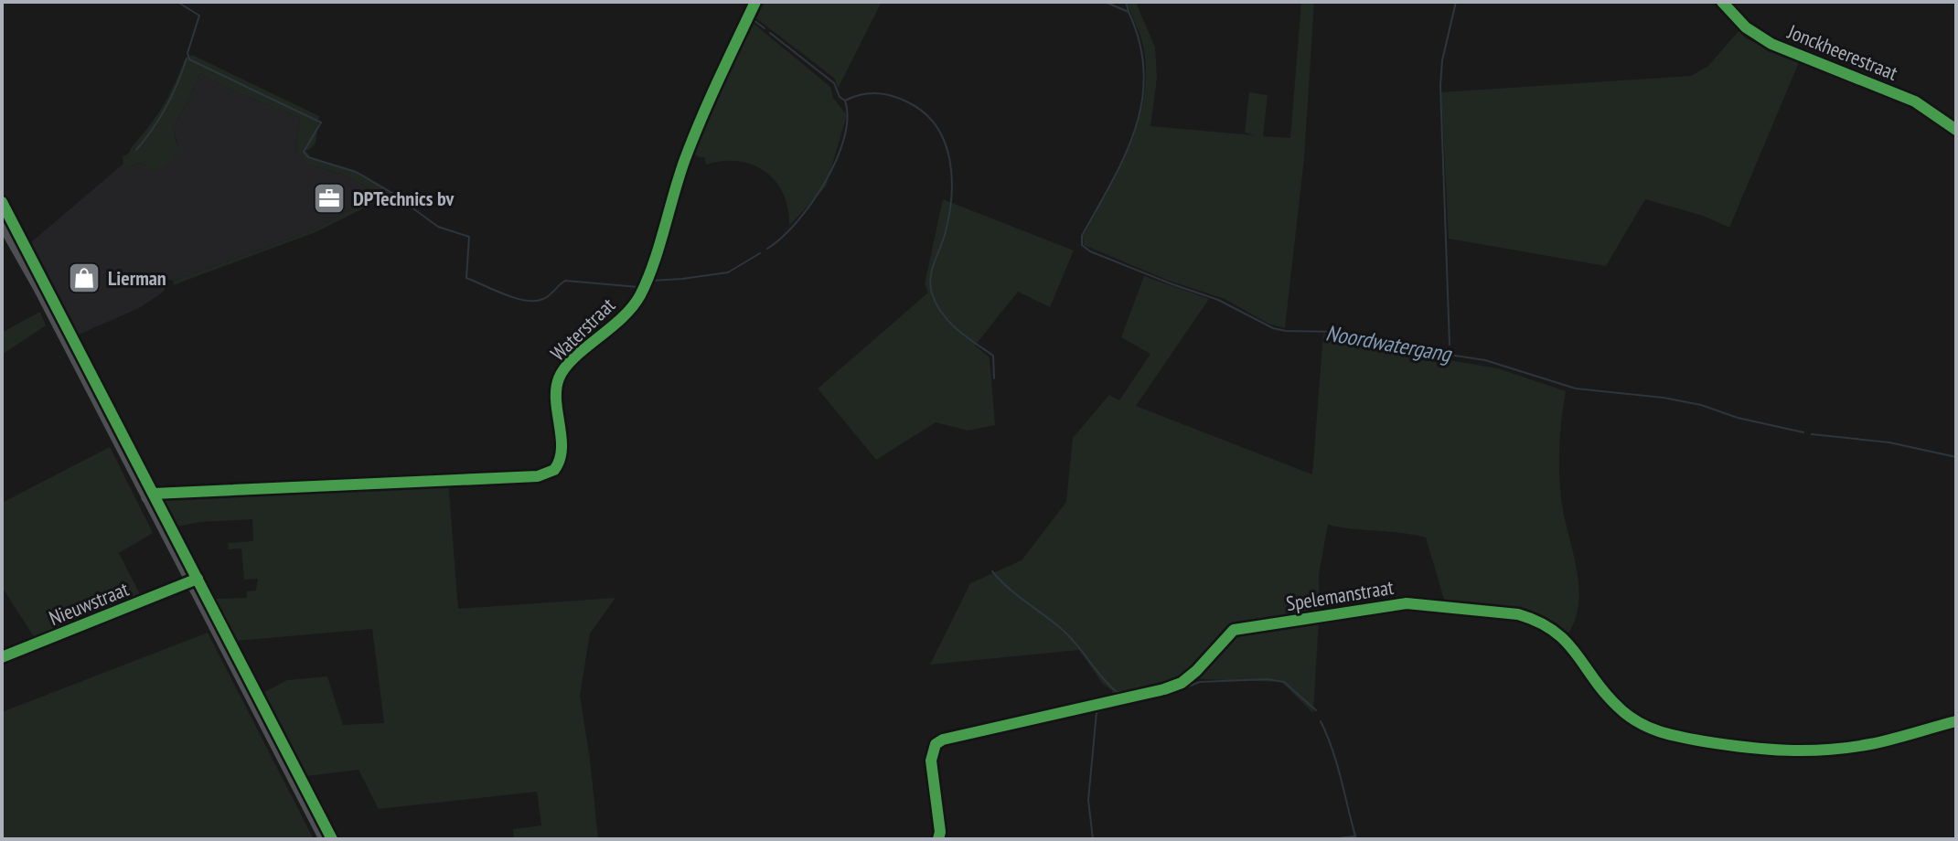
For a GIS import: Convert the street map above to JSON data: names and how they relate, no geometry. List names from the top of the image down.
{
  "streets": {
    "street": [
      "Jonckheerestraat",
      "Waterstraat",
      "Spelemanstraat",
      "Nieuwstraat"
    ]
  },
  "water": ["Noordwatergang"],
  "places": {
    "office": ["DPTechnics bv"],
    "shop": ["Lierman"]
  }
}
